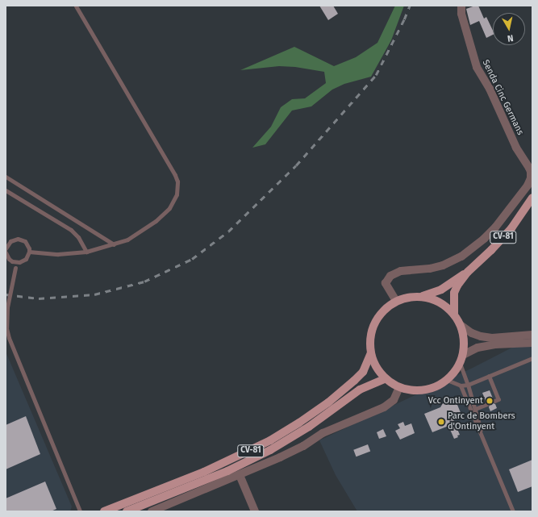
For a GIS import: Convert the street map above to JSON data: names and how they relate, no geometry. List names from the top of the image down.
{
  "streets": {
    "main road": ["CV-81"],
    "street": ["Senda Cinc Germans"]
  },
  "crossings": [
    ["Senda Cinc Germans", "CV-81"]
  ],
  "places": ["Vcc Ontinyent", "Parc de Bombers d'Ontinyent"],
  "north": "bottom"
}
